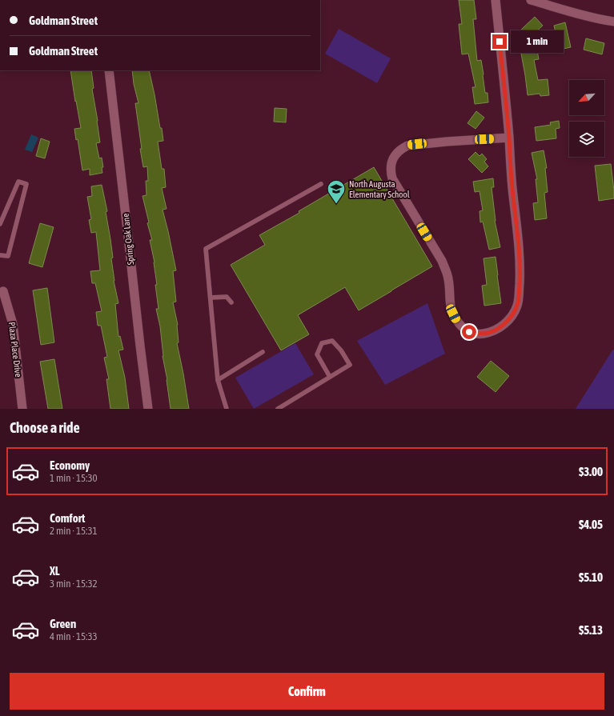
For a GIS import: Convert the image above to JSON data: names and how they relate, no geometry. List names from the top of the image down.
{
  "streets": {
    "street": ["Spring Oak Lane", "Plaza Place Drive"]
  },
  "places": {
    "school or university": ["North Augusta Elementary School"]
  },
  "north": "bottom left",
  "page": {
    "banner": ["Goldman Street", "Goldman Street"],
    "bubble": "1 min",
    "heading": "Choose a ride",
    "list": [
      {
        "name": "Economy",
        "note": "1 min · 15:30",
        "value": "$3.00"
      },
      {
        "name": "Comfort",
        "note": "2 min · 15:31",
        "value": "$4.05"
      },
      {
        "name": "XL",
        "note": "3 min · 15:32",
        "value": "$5.10"
      },
      {
        "name": "Green",
        "note": "4 min · 15:33",
        "value": "$5.13"
      }
    ],
    "buttons": "Confirm"
  }
}
